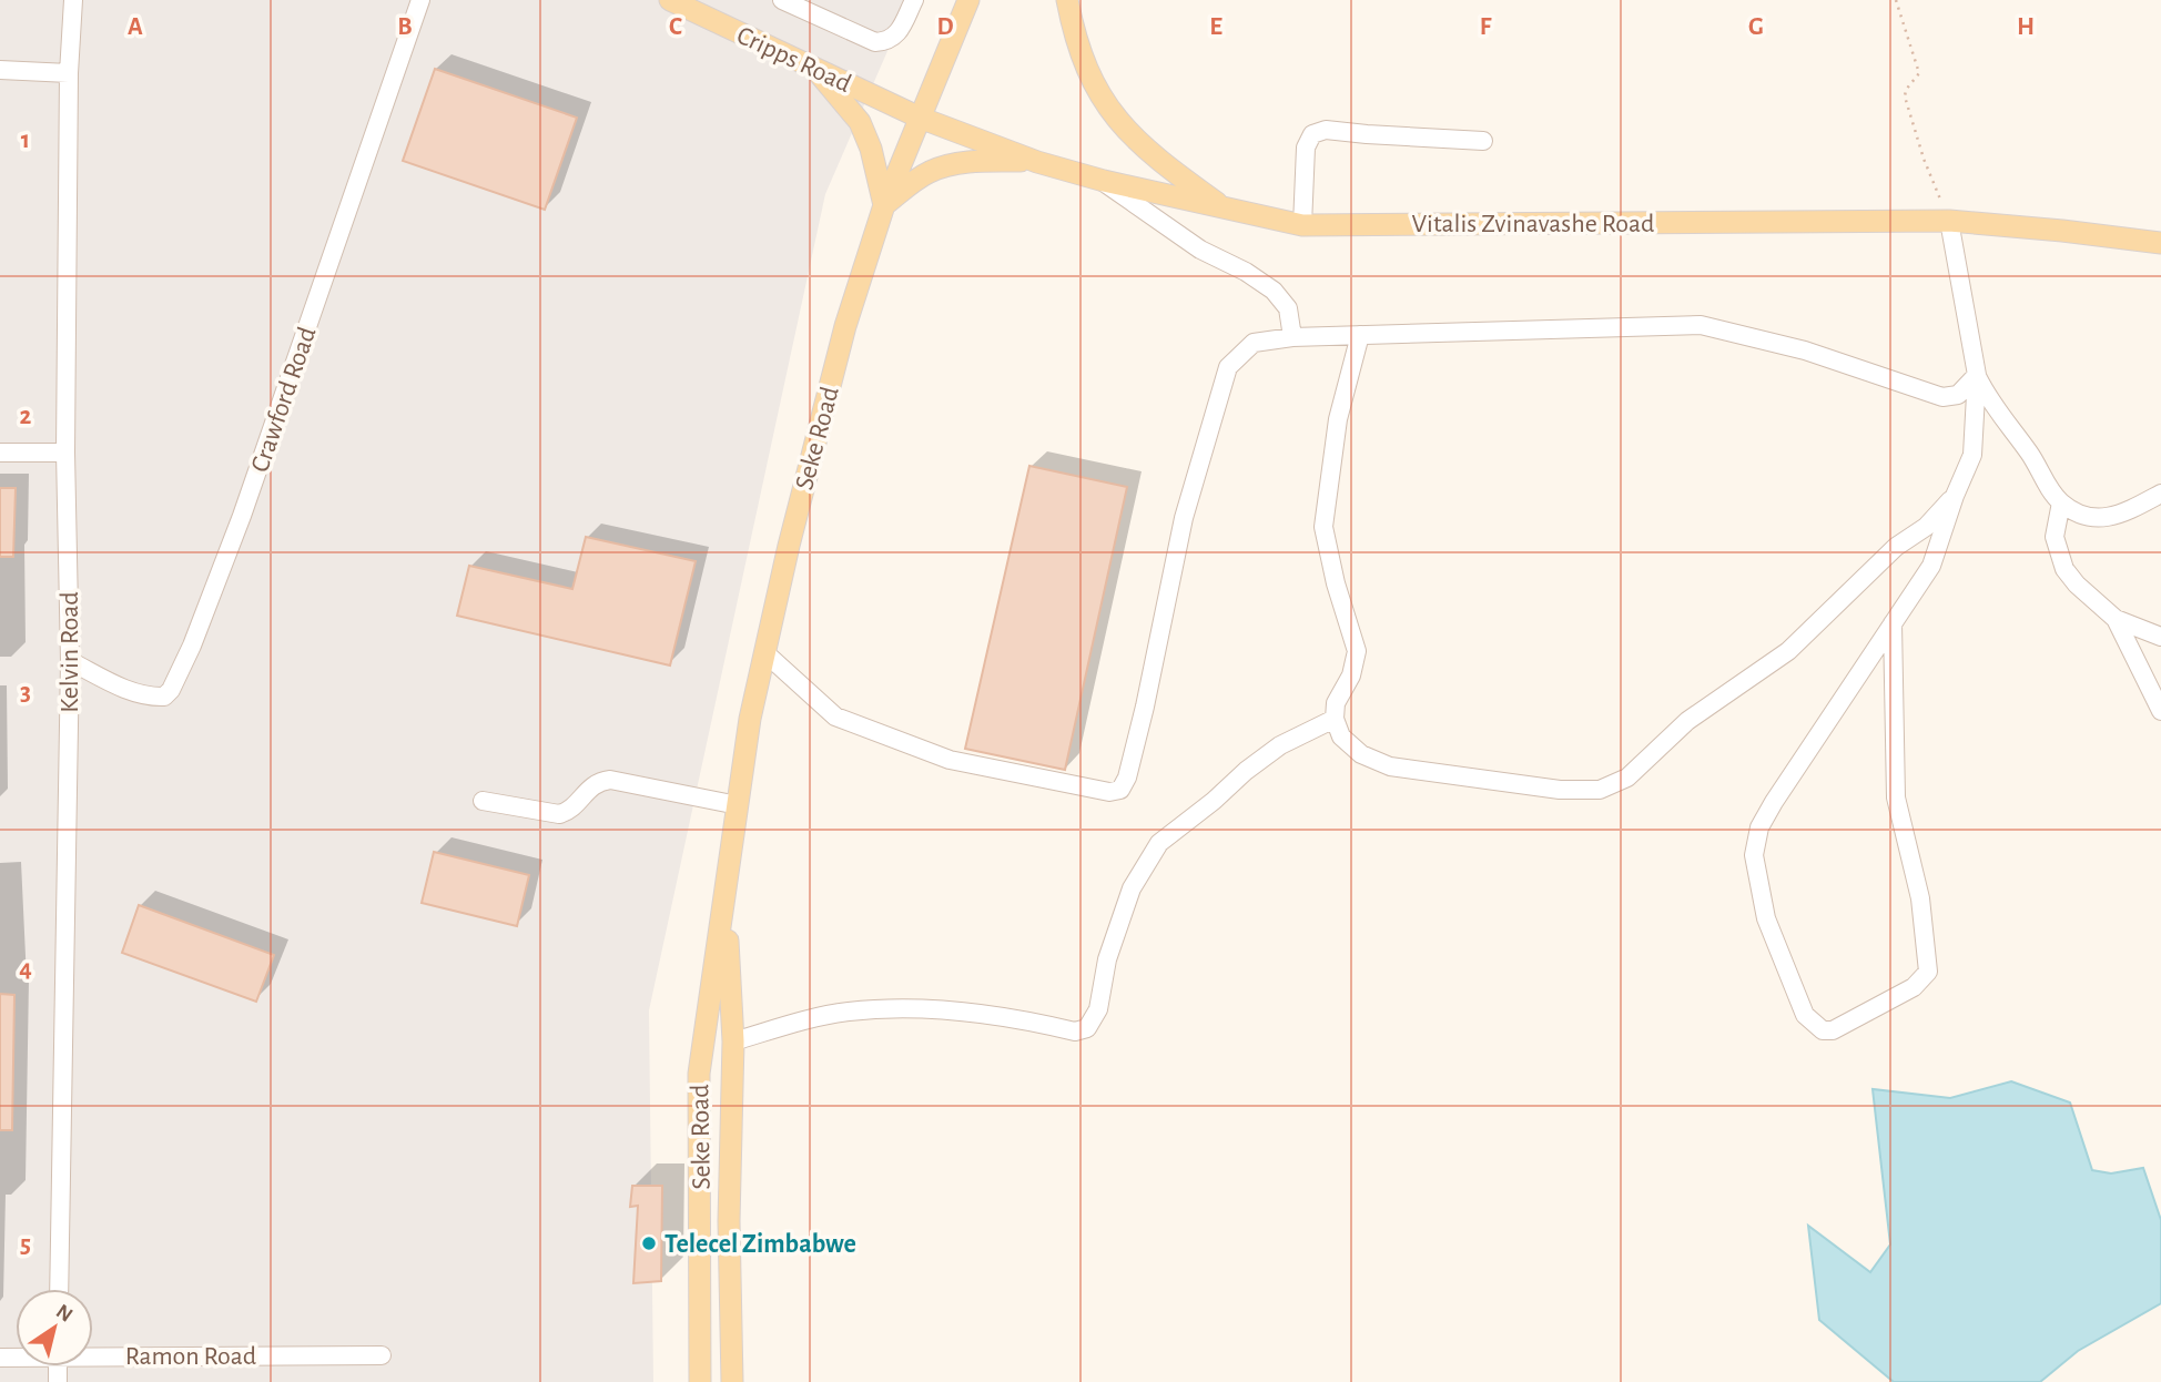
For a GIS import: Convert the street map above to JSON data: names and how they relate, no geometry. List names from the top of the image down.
{
  "streets": {
    "main road": ["Cripps Road", "Vitalis Zvinavashe Road", "Seke Road"],
    "street": ["Crawford Road", "Kelvin Road", "Ramon Road"]
  },
  "crossings": [
    ["Cripps Road", "Vitalis Zvinavashe Road"],
    ["Cripps Road", "Seke Road"],
    ["Vitalis Zvinavashe Road", "Seke Road"],
    ["Crawford Road", "Kelvin Road"]
  ],
  "places": ["Telecel Zimbabwe"],
  "north": "top right",
  "grid": {
    "columns": [
      "A",
      "B",
      "C",
      "D",
      "E",
      "F",
      "G",
      "H"
    ],
    "rows": [
      "1",
      "2",
      "3",
      "4",
      "5"
    ]
  }
}
